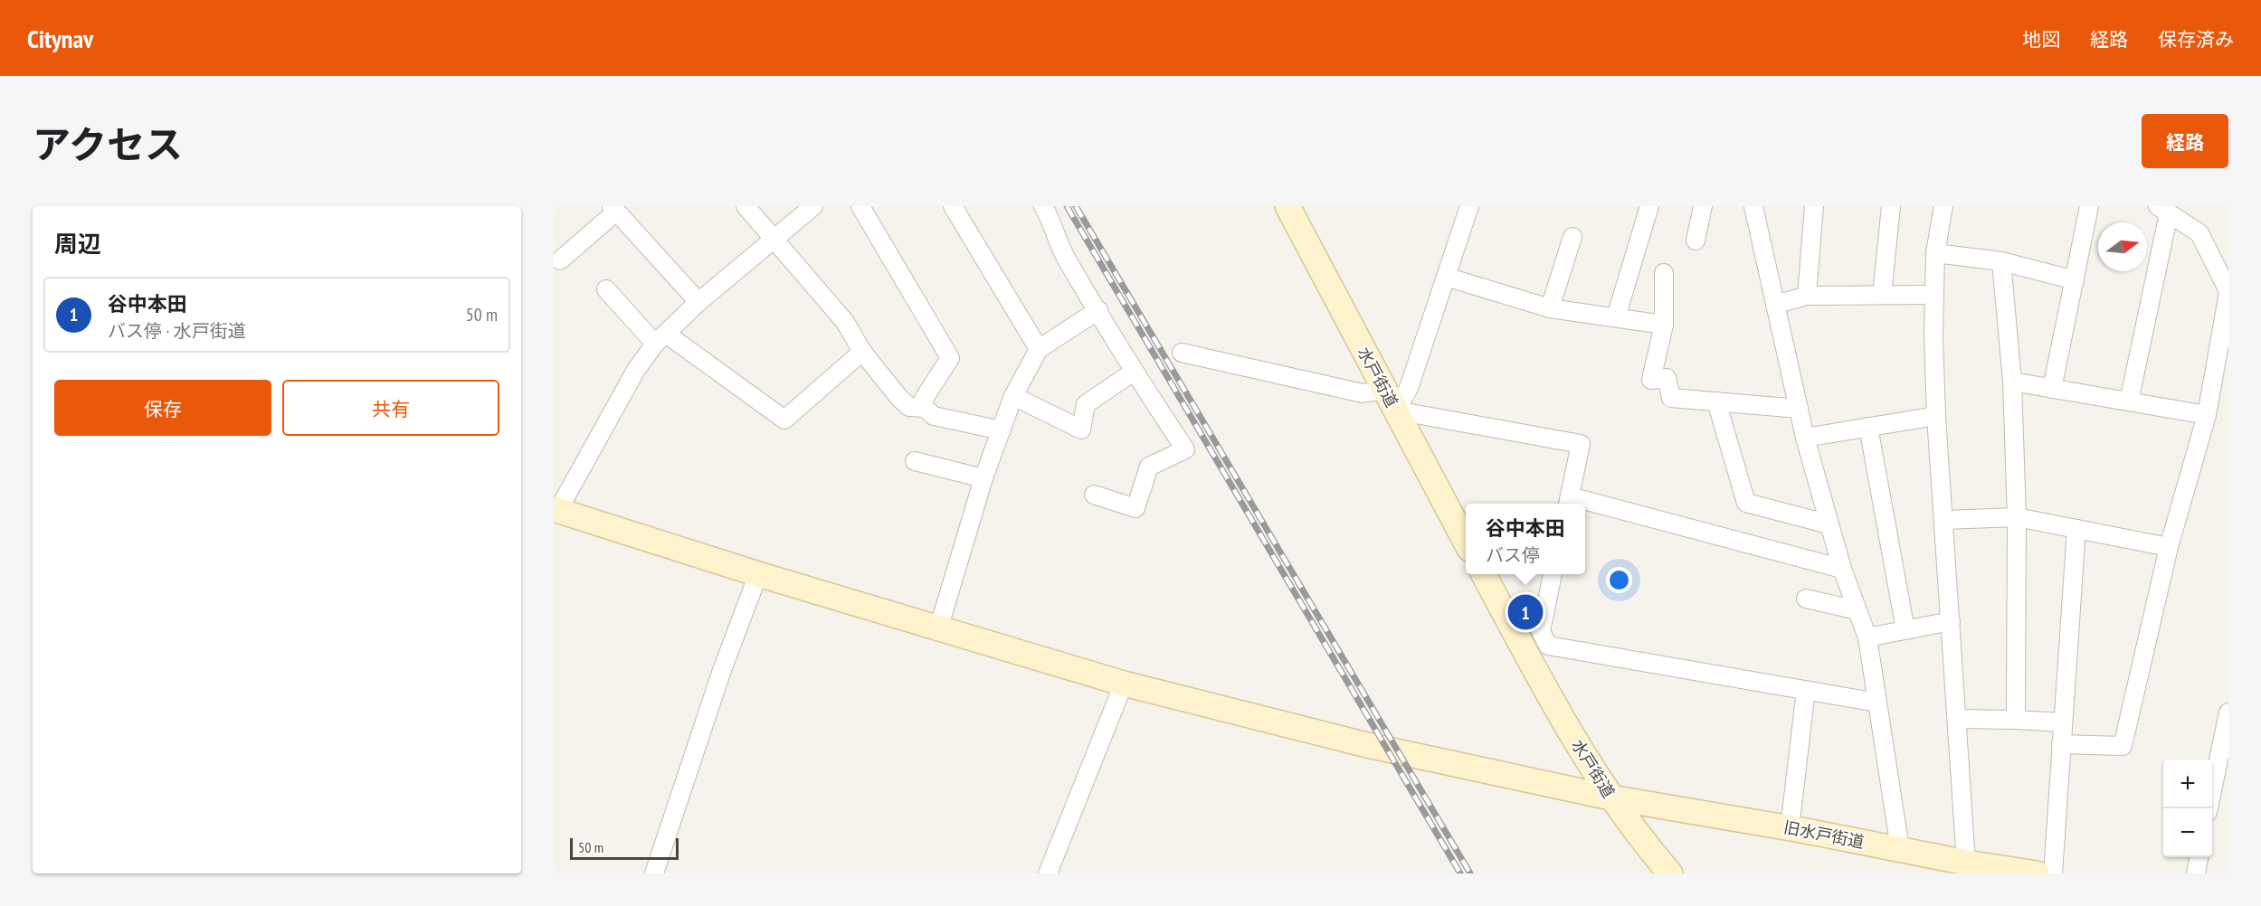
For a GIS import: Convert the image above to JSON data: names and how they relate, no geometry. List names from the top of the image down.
{
  "streets": {
    "street": ["水戸街道", "旧水戸街道"]
  },
  "crossings": [
    ["水戸街道", "旧水戸街道"]
  ],
  "scale_bar": "50 m",
  "north": "right",
  "page": {
    "header": "Citynav",
    "nav": ["地図", "経路", "保存済み"],
    "title": "アクセス",
    "buttons": [
      "経路",
      ["保存", "共有"]
    ],
    "heading": "周辺",
    "list": [
      {
        "mark": "1",
        "name": "谷中本田",
        "note": "バス停 · 水戸街道",
        "value": "50 m"
      }
    ],
    "popup": ["谷中本田", "バス停"],
    "pins": "1",
    "map_buttons": ["+", "−"],
    "scale": "50 m"
  }
}
